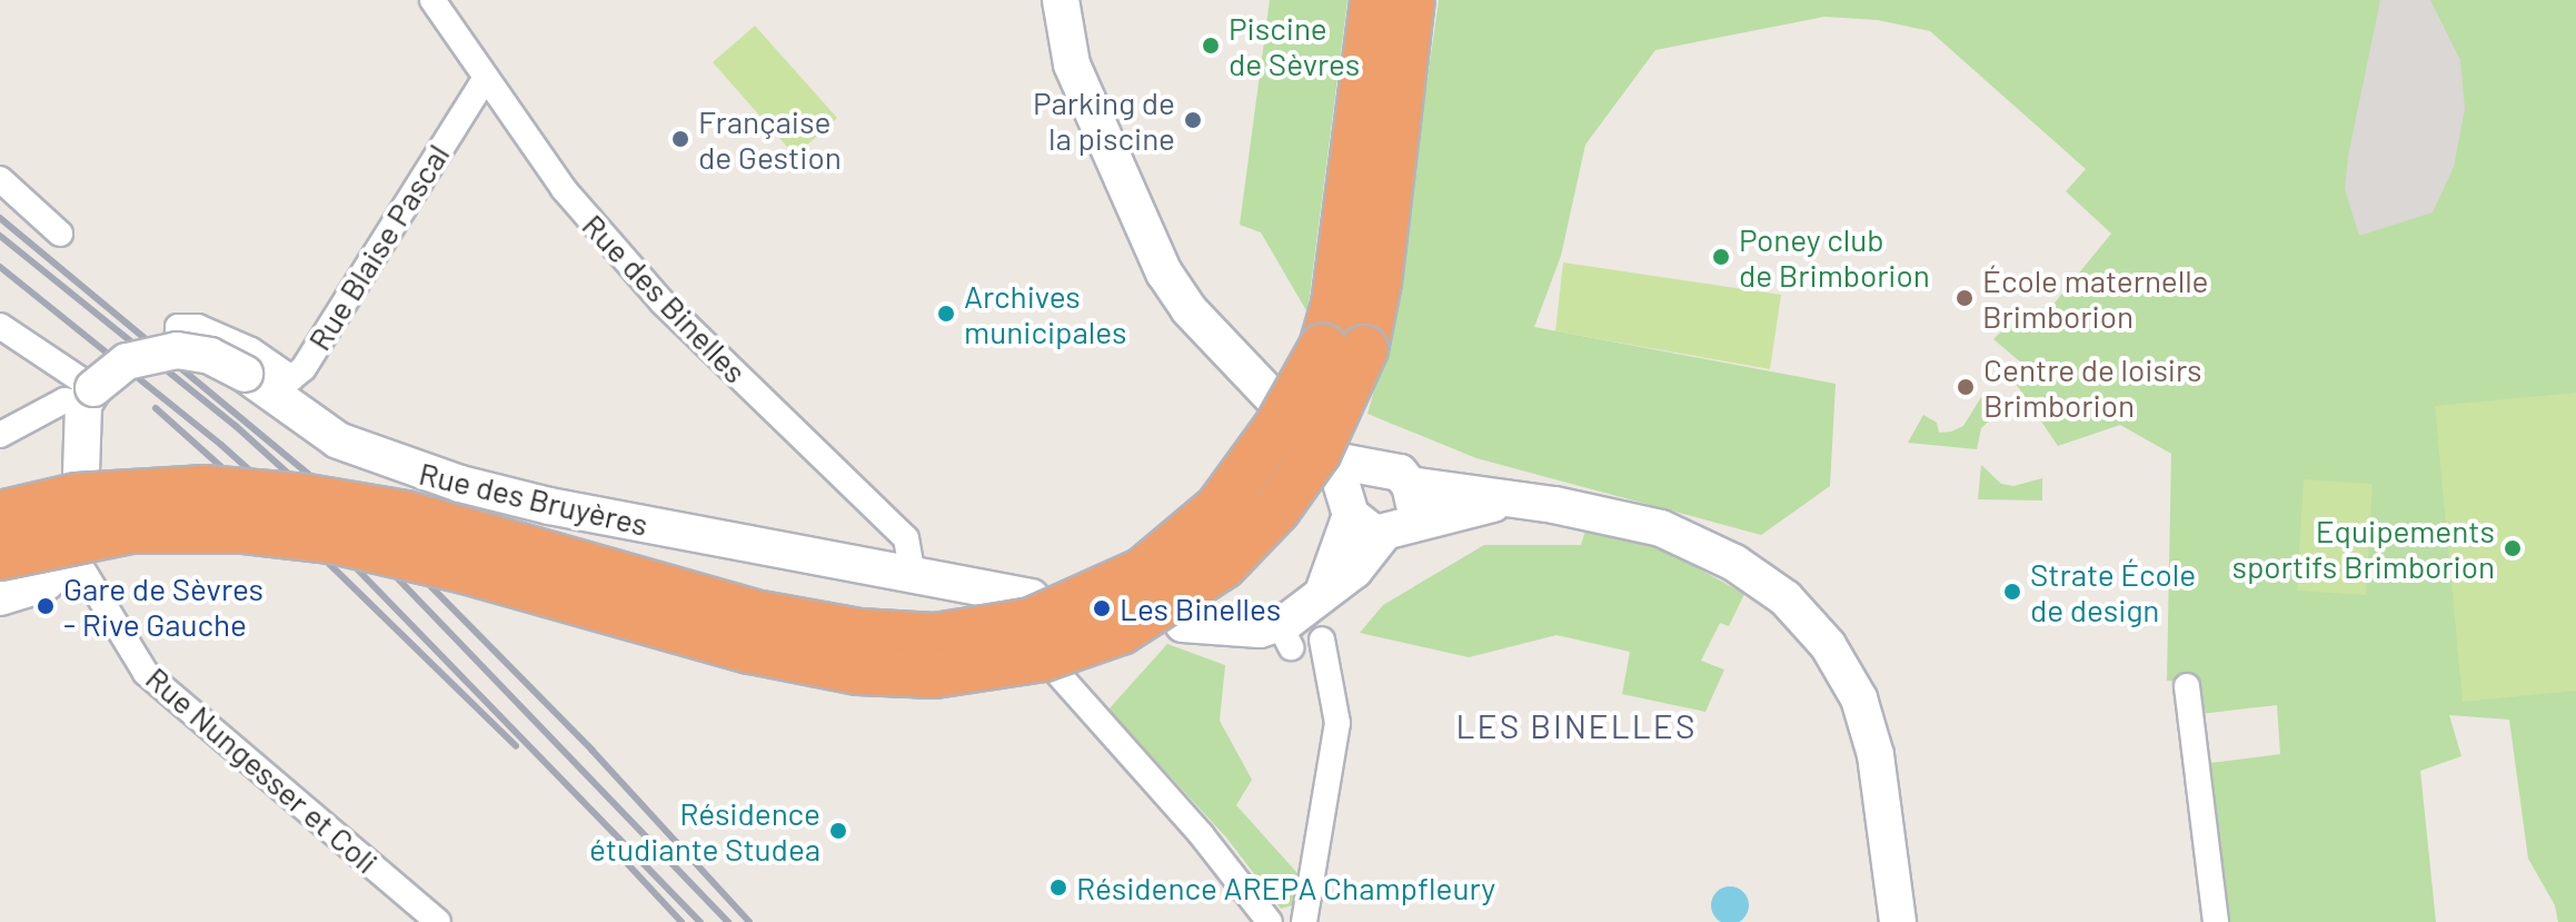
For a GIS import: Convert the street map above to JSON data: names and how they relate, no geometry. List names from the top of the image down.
{
  "streets": {
    "main road": ["Rue des Bruyères"],
    "street": ["Rue Blaise Pascal", "Rue des Binelles", "Rue Nungesser et Coli"]
  },
  "crossings": [
    ["Rue Blaise Pascal", "Rue des Binelles"],
    ["Rue Blaise Pascal", "Rue des Bruyères"],
    ["Rue des Binelles", "Rue des Bruyères"]
  ],
  "districts": ["LES BINELLES"],
  "places": [
    "Piscine de Sèvres",
    "Parking de la piscine",
    "Française de Gestion",
    "Poney club de Brimborion",
    "École maternelle Brimborion",
    "Archives municipales",
    "Centre de loisirs Brimborion",
    "Equipements sportifs Brimborion",
    "Strate École de design",
    "Gare de Sèvres - Rive Gauche",
    "Les Binelles",
    "Résidence étudiante Studea",
    "Résidence AREPA Champfleury"
  ]
}
